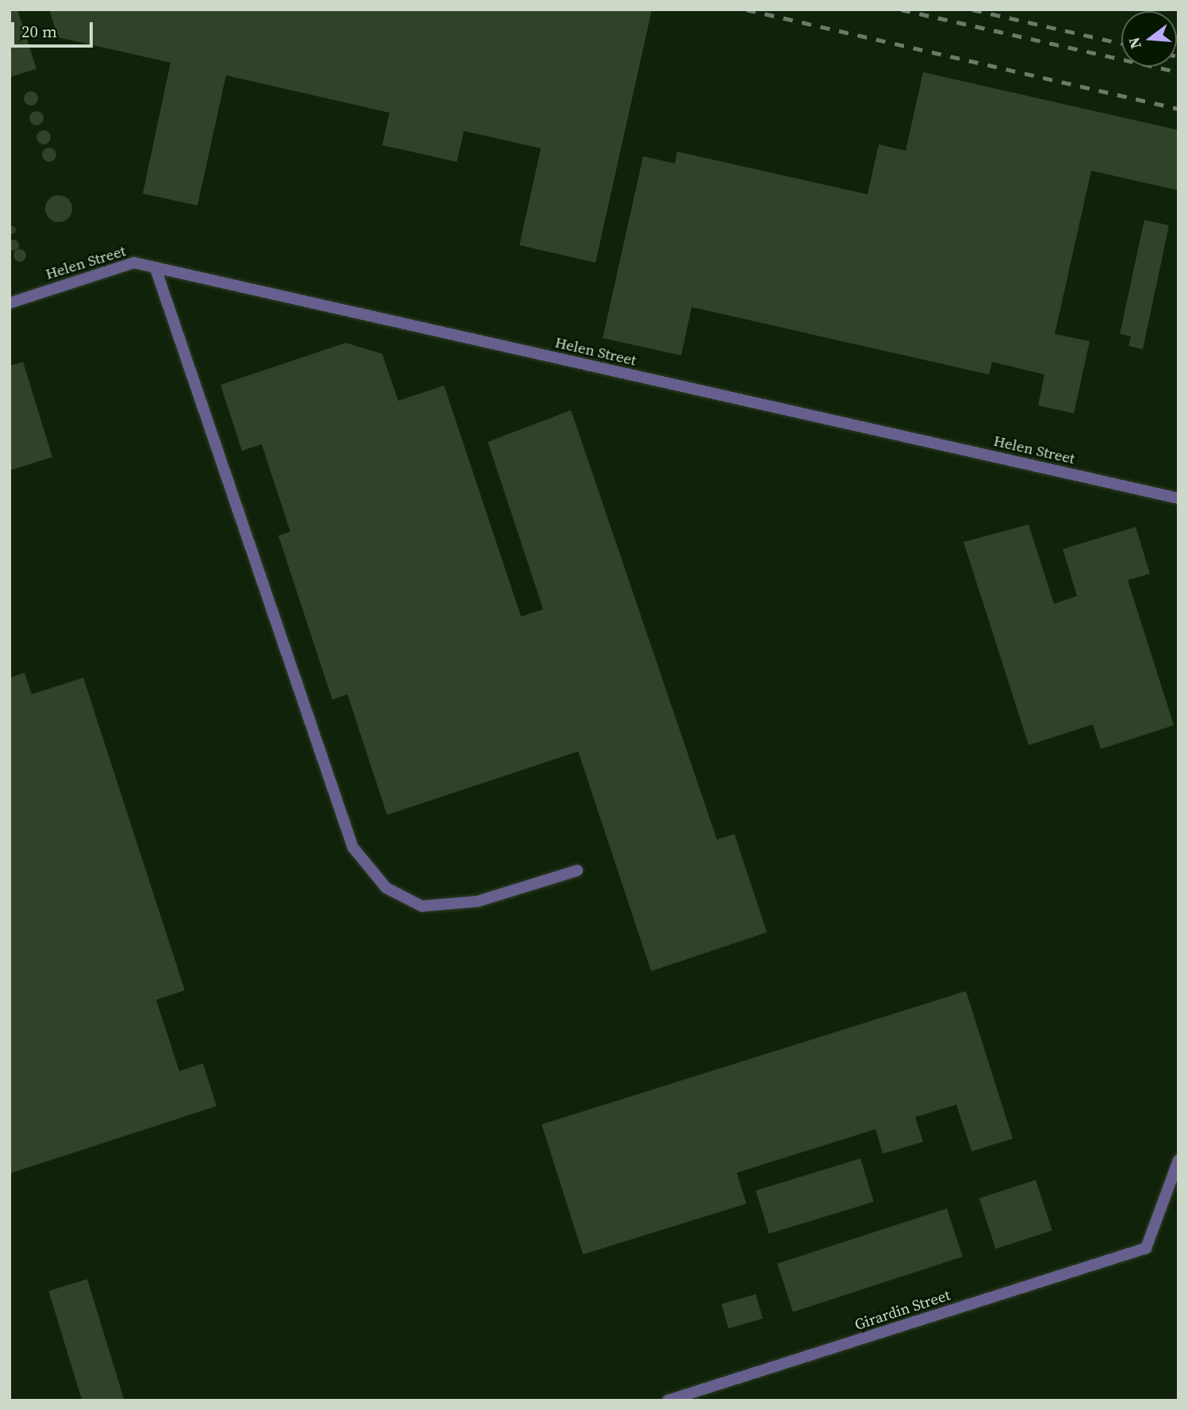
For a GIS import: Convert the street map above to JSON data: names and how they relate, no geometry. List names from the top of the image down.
{
  "streets": {
    "street": ["Helen Street", "Girardin Street"]
  },
  "scale_bar": "20 m",
  "north": "left"
}
